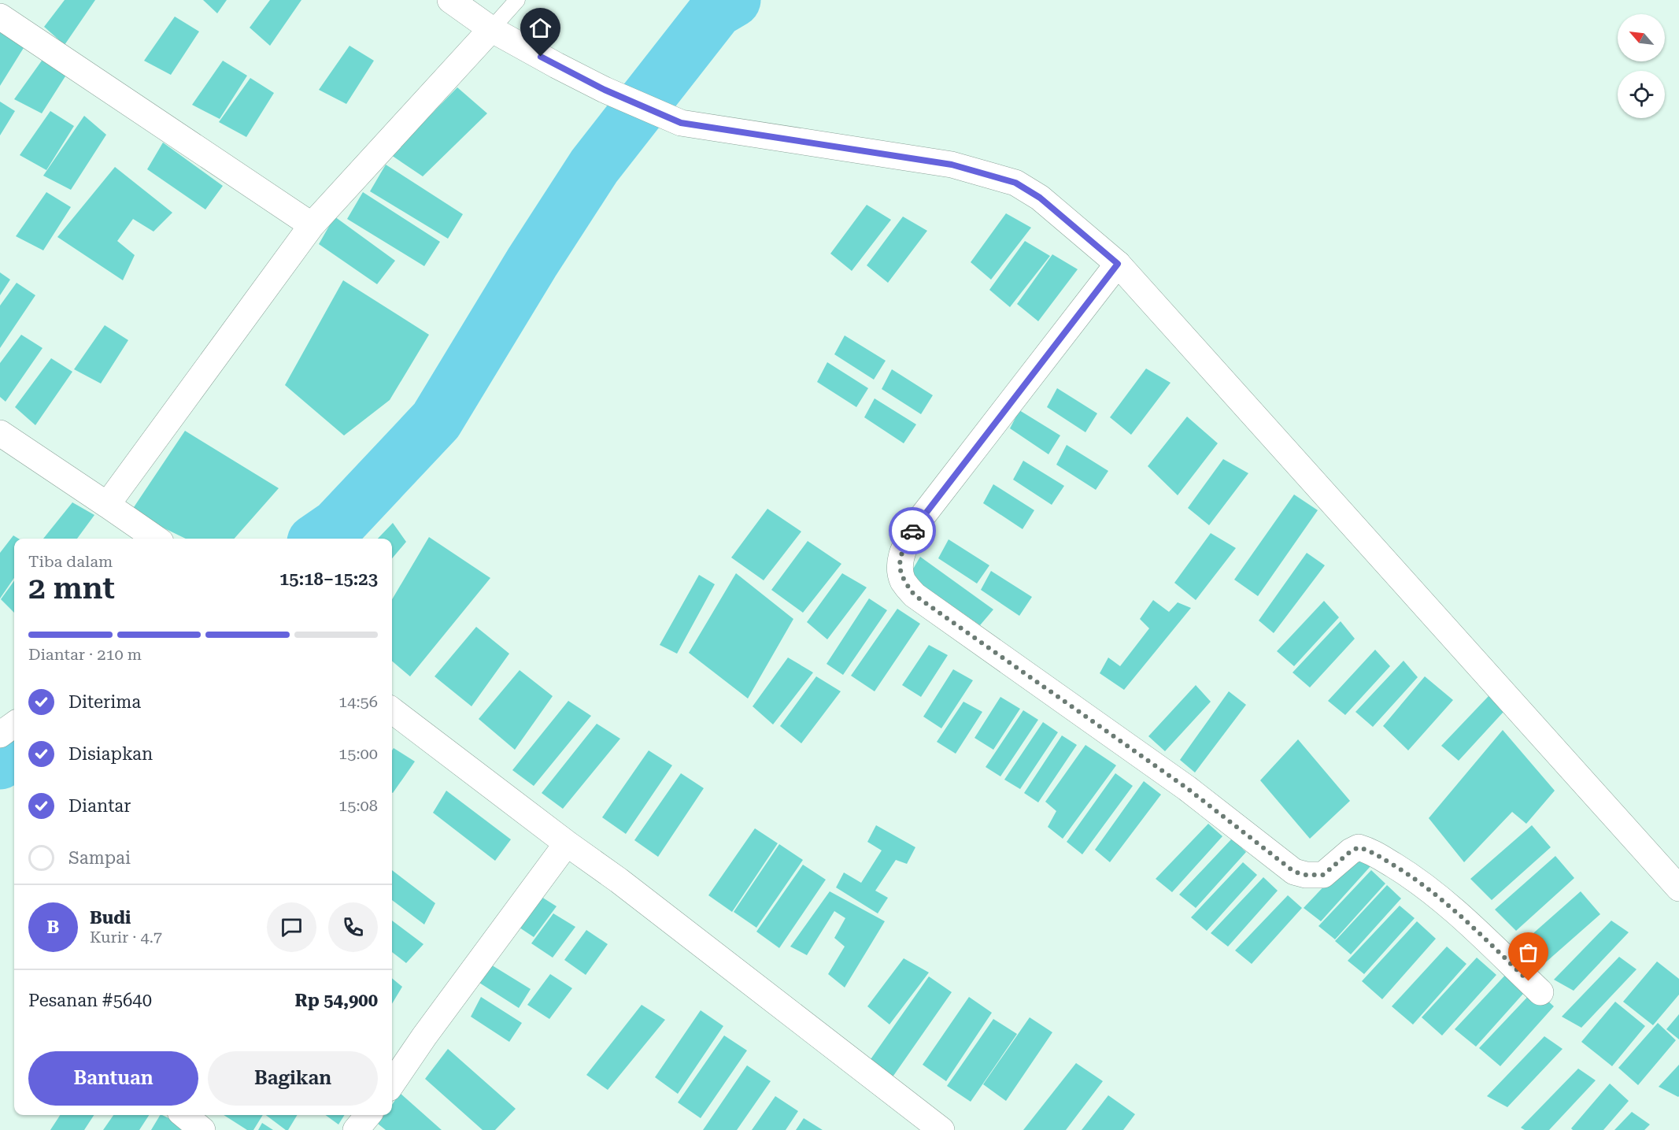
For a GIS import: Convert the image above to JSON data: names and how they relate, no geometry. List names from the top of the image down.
{
  "north": "top left",
  "page": {
    "heading": ["2 mnt", "Tiba dalam", "15:18–15:23"],
    "panel": [
      "Budi",
      "Kurir · 4.7",
      "Pesanan #5640",
      "Rp 54,900"
    ],
    "bar": "Diantar · 210 m",
    "list": [
      ["Diterima", "14:56"],
      ["Disiapkan", "15:00"],
      ["Diantar", "15:08"],
      "Sampai"
    ],
    "round": "B",
    "buttons": ["Bantuan", "Bagikan"]
  }
}
